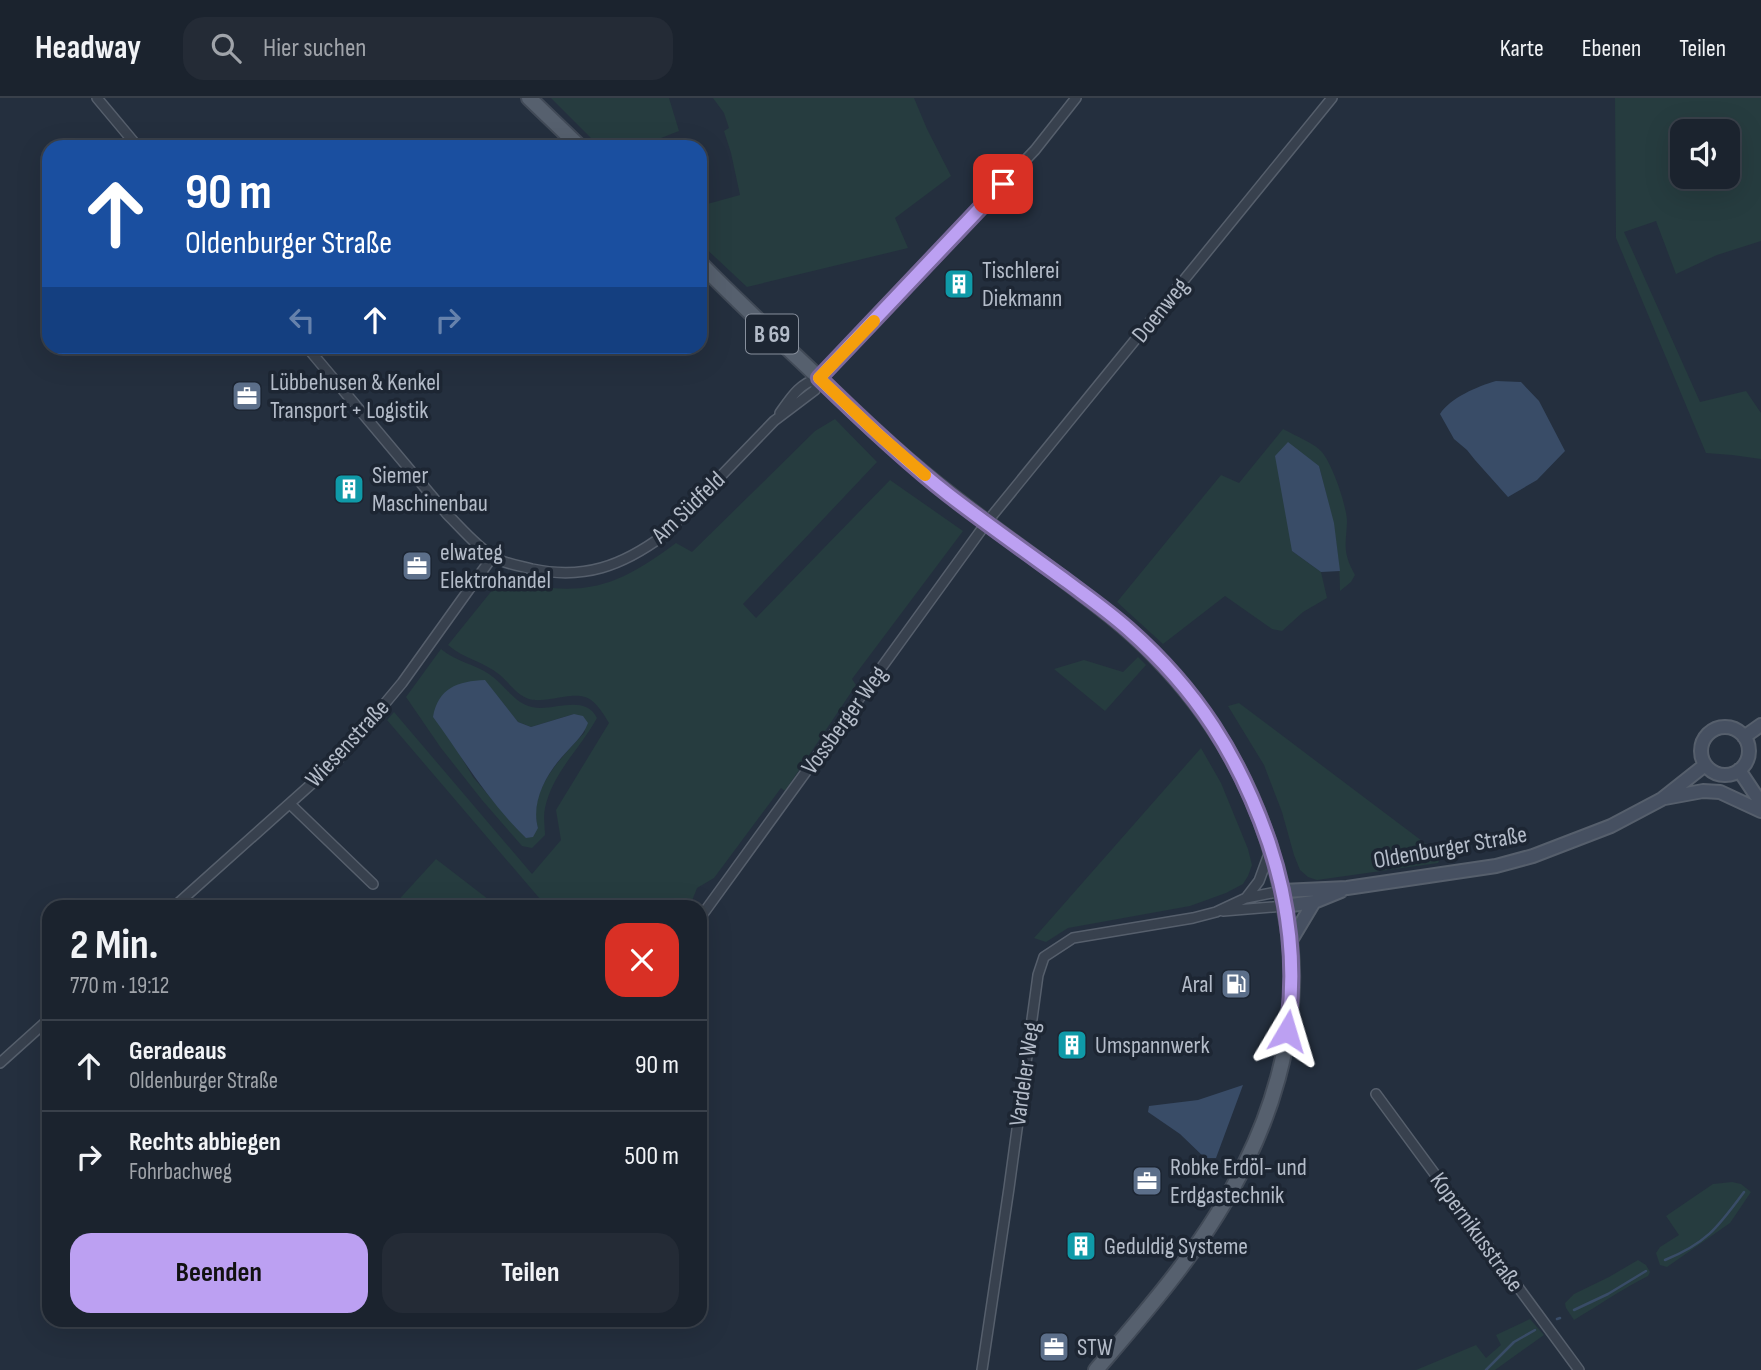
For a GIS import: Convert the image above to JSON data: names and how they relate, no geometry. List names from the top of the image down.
{
  "streets": {
    "main road": ["B 69", "Oldenburger Straße"],
    "street": [
      "Doenweg",
      "Am Südfeld",
      "Vossberger Weg",
      "Wiesenstraße",
      "Vardeler Weg",
      "Kopernikusstraße"
    ]
  },
  "crossings": [
    ["Doenweg", "B 69"],
    ["Doenweg", "Vossberger Weg"],
    ["B 69", "Am Südfeld"],
    ["B 69", "Vossberger Weg"],
    ["B 69", "Oldenburger Straße"],
    ["B 69", "Vardeler Weg"],
    ["Am Südfeld", "Wiesenstraße"],
    ["Oldenburger Straße", "Vardeler Weg"]
  ],
  "places": {
    "building": [
      "Tischlerei Diekmann",
      "Siemer Maschinenbau",
      "Umspannwerk",
      "Geduldig Systeme"
    ],
    "office": [
      "Lübbehusen & Kenkel Transport + Logistik",
      "elwateg Elektrohandel",
      "Robke Erdöl- und Erdgastechnik",
      "STW"
    ],
    "fuel station": ["Aral"]
  },
  "page": {
    "header": "Headway",
    "search": "Hier suchen",
    "nav": ["Karte", "Ebenen", "Teilen"],
    "turn": ["90 m", "Oldenburger Straße"],
    "heading": ["2 Min.", "770 m · 19:12"],
    "list": [
      {
        "name": "Geradeaus",
        "note": "Oldenburger Straße",
        "value": "90 m"
      },
      {
        "name": "Rechts abbiegen",
        "note": "Fohrbachweg",
        "value": "500 m"
      }
    ],
    "buttons": ["Beenden", "Teilen"]
  }
}
